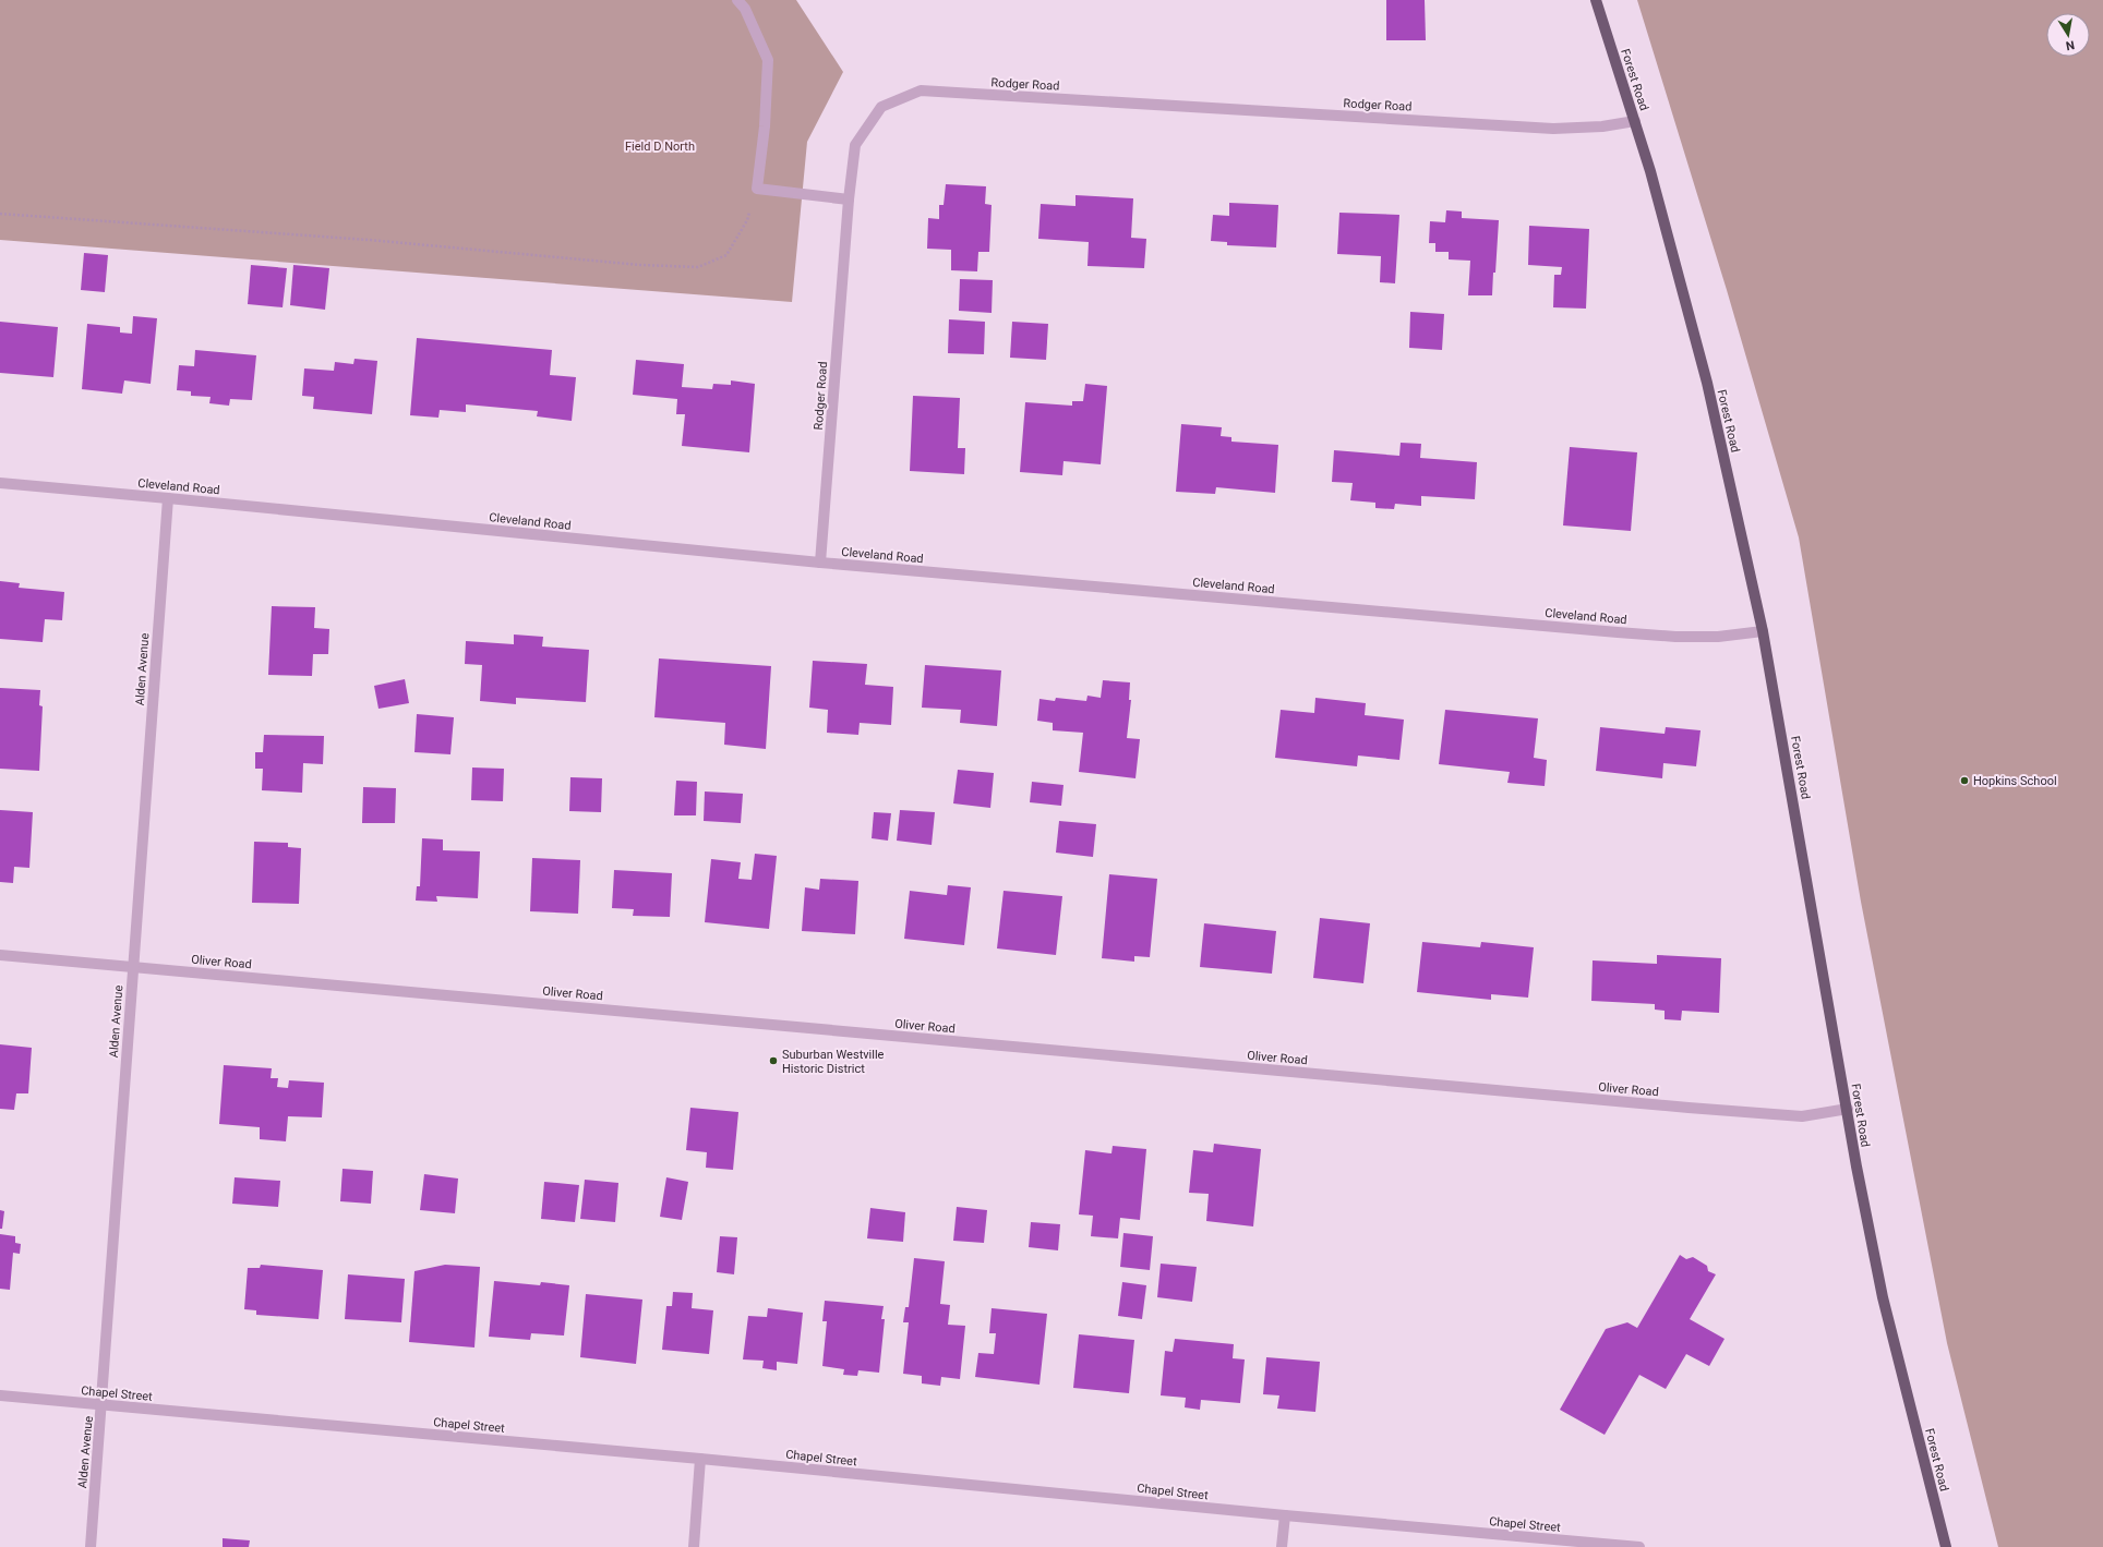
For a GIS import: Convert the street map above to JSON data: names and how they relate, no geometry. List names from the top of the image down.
{
  "streets": {
    "main road": ["Forest Road"],
    "street": [
      "Rodger Road",
      "Cleveland Road",
      "Alden Avenue",
      "Oliver Road",
      "Chapel Street"
    ]
  },
  "crossings": [
    ["Forest Road", "Rodger Road"],
    ["Forest Road", "Cleveland Road"],
    ["Forest Road", "Oliver Road"],
    ["Rodger Road", "Cleveland Road"],
    ["Cleveland Road", "Alden Avenue"],
    ["Alden Avenue", "Oliver Road"],
    ["Alden Avenue", "Chapel Street"]
  ],
  "parks": ["Field D North"],
  "places": ["Hopkins School", "Suburban Westville Historic District"],
  "north": "bottom"
}
